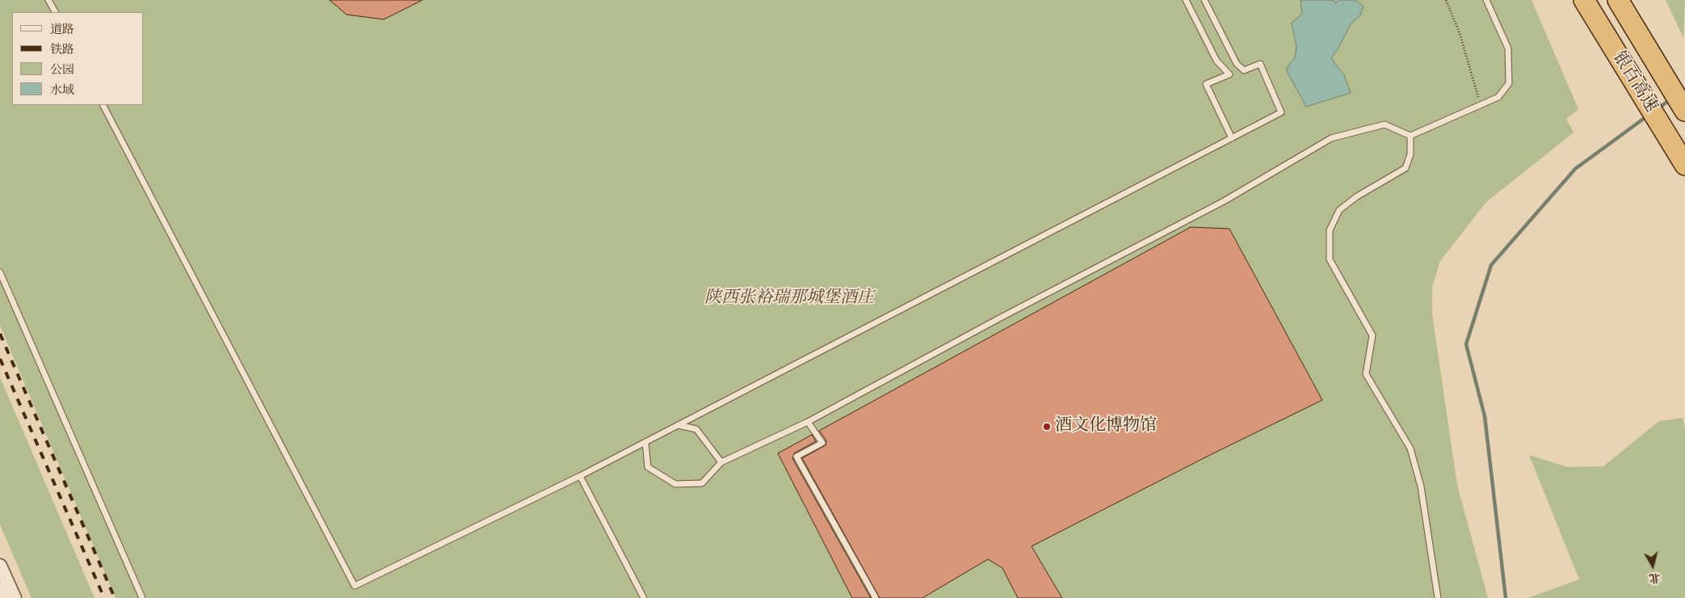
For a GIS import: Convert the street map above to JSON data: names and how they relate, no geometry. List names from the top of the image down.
{
  "streets": {
    "highway": ["银百高速"]
  },
  "parks": ["陕西张裕瑞那城堡酒庄"],
  "places": ["酒文化博物馆"],
  "legend": [
    "道路",
    "铁路",
    "公园",
    "水域"
  ],
  "north": "bottom"
}
